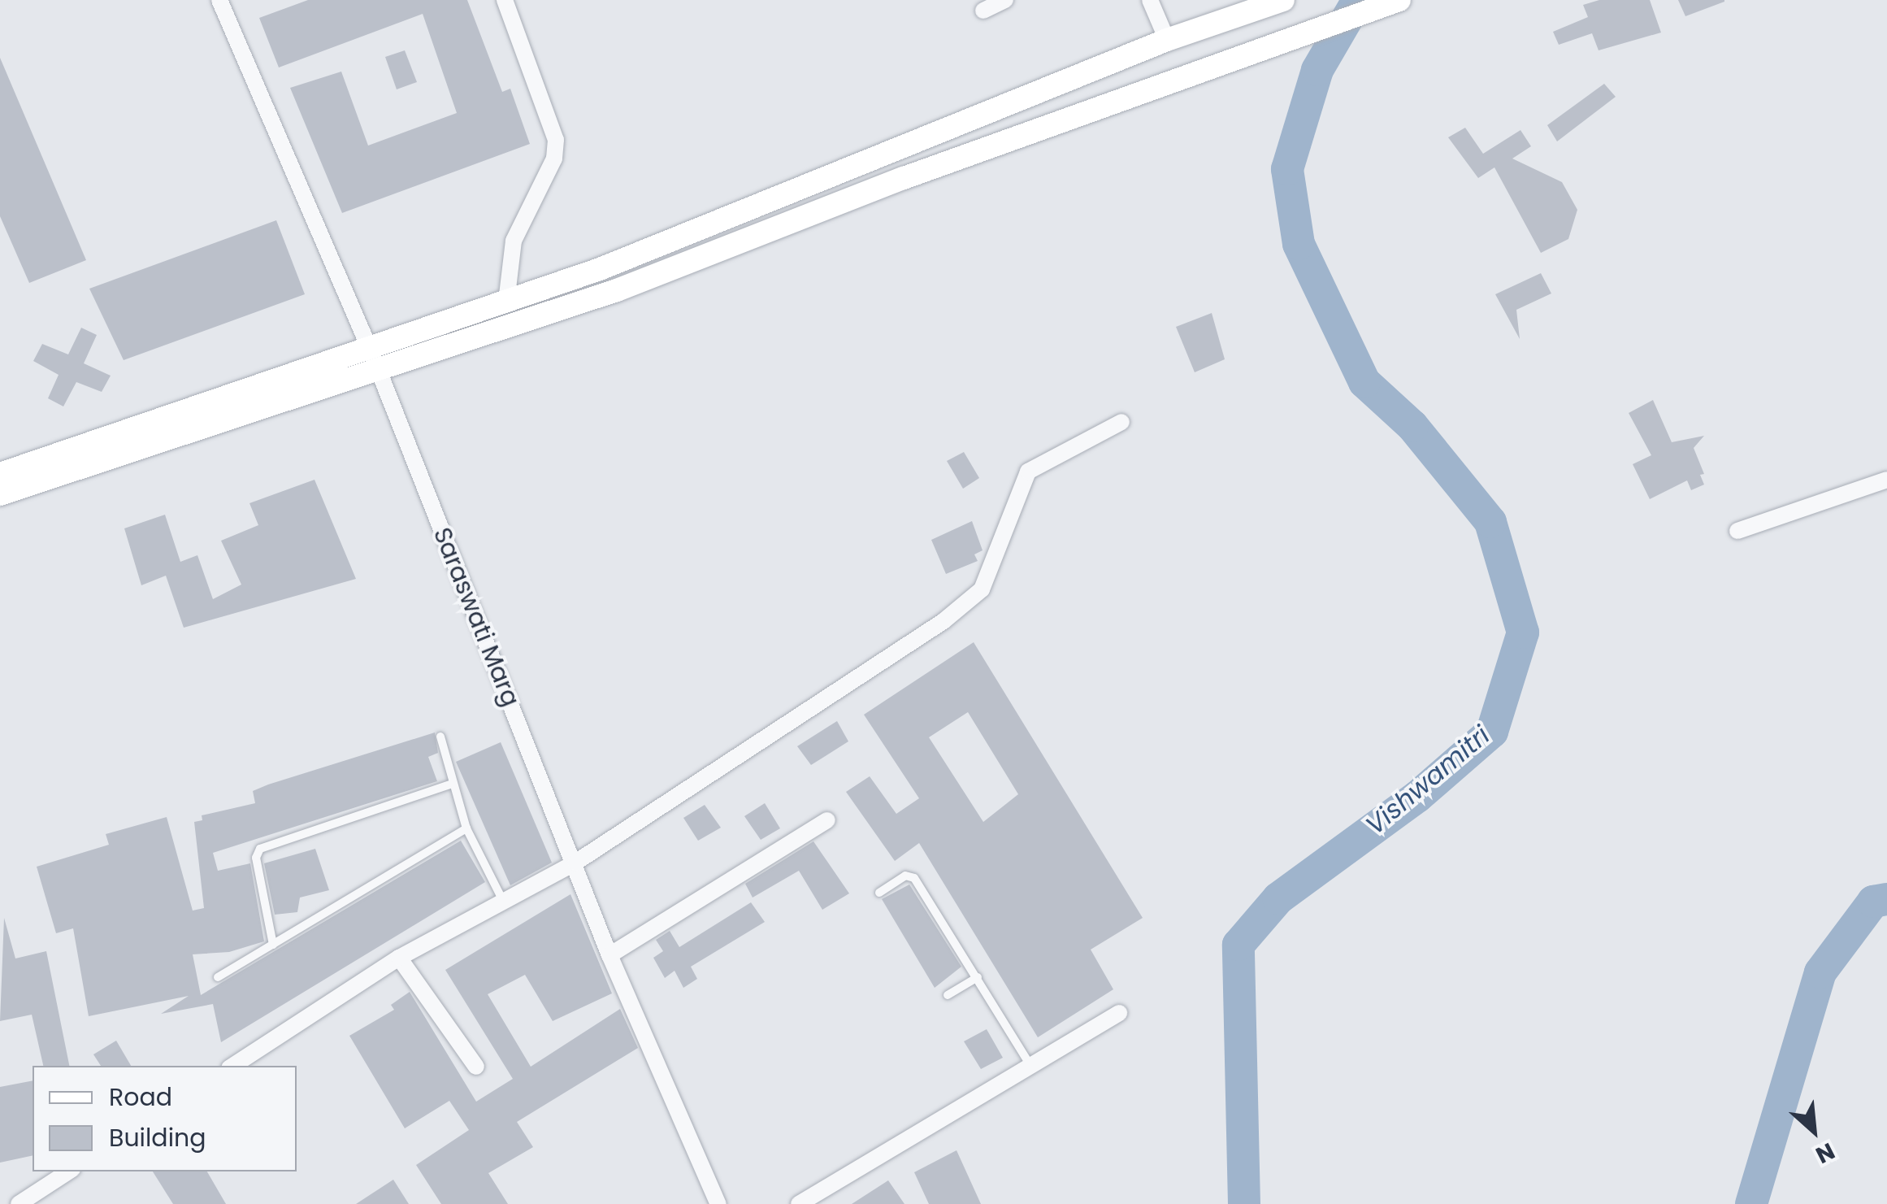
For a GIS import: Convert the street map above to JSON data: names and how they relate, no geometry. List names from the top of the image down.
{
  "streets": {
    "street": ["Saraswati Marg"]
  },
  "water": ["Vishwamitri"],
  "legend": ["Road", "Building"],
  "north": "bottom right"
}
